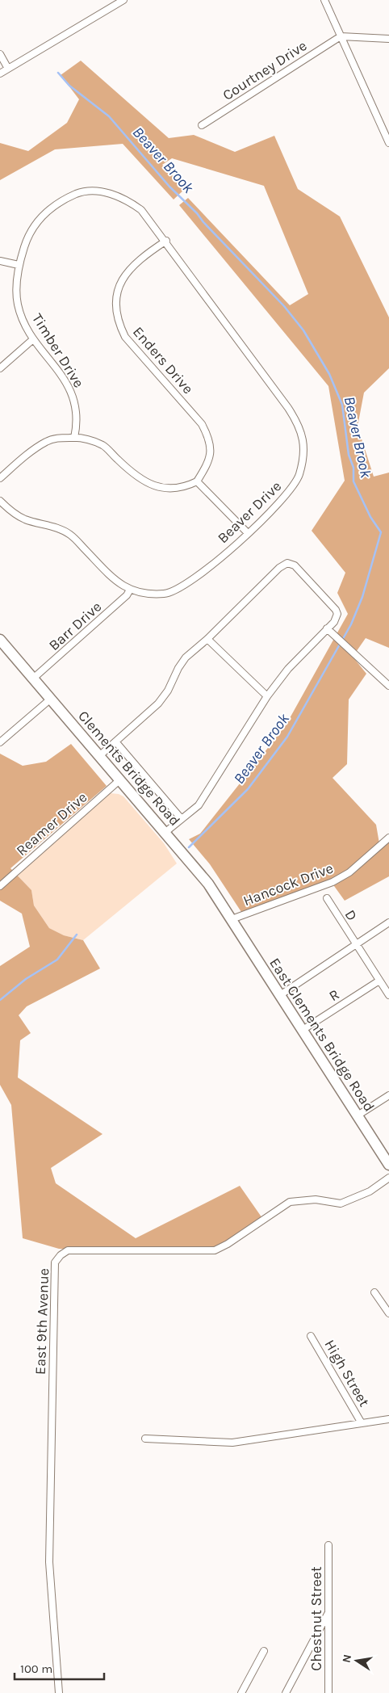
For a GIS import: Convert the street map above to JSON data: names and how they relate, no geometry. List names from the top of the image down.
{
  "streets": {
    "main road": ["Clements Bridge Road", "East Clements Bridge Road"],
    "street": [
      "Courtney Drive",
      "Timber Drive",
      "Enders Drive",
      "Beaver Drive",
      "Barr Drive",
      "Reamer Drive",
      "Hancock Drive",
      "D",
      "R",
      "East 9th Avenue",
      "High Street",
      "Chestnut Street"
    ]
  },
  "crossings": [
    ["Timber Drive", "Enders Drive"],
    ["Timber Drive", "Beaver Drive"],
    ["Enders Drive", "Beaver Drive"],
    ["Beaver Drive", "Barr Drive"],
    ["Barr Drive", "Clements Bridge Road"],
    ["Clements Bridge Road", "Reamer Drive"],
    ["Clements Bridge Road", "Hancock Drive"],
    ["Clements Bridge Road", "East Clements Bridge Road"],
    ["Hancock Drive", "East Clements Bridge Road"],
    ["D", "R"],
    ["R", "East Clements Bridge Road"]
  ],
  "water": ["Beaver Brook"],
  "scale_bar": "100 m",
  "north": "left"
}
